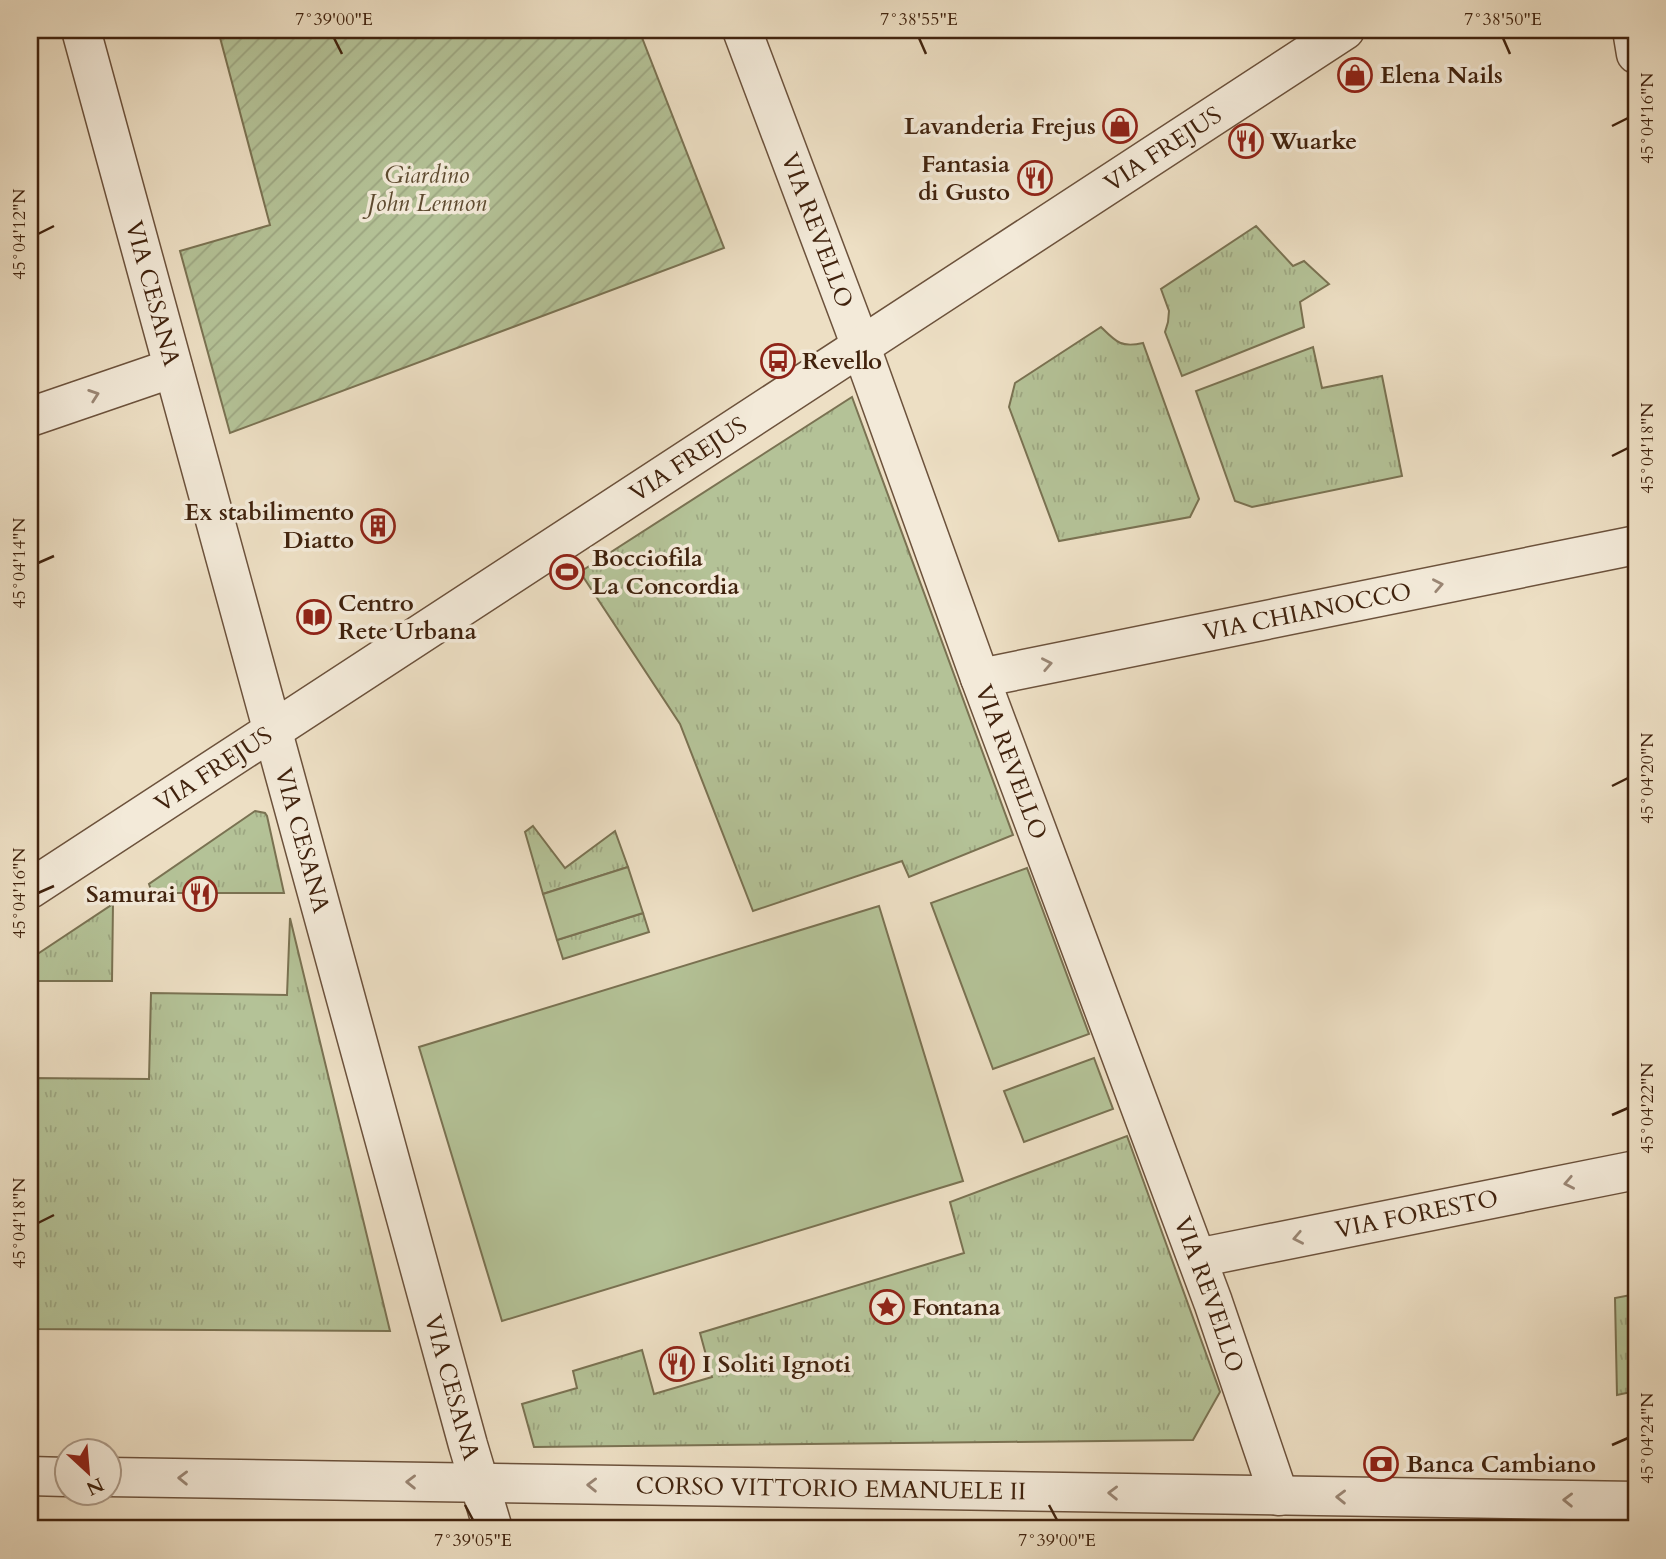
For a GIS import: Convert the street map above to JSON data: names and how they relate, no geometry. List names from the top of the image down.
{
  "streets": {
    "street": [
      "VIA FREJUS",
      "VIA REVELLO",
      "VIA CESANA",
      "VIA CHIANOCCO",
      "VIA FORESTO",
      "CORSO VITTORIO EMANUELE II"
    ]
  },
  "crossings": [
    ["VIA FREJUS", "VIA REVELLO"],
    ["VIA FREJUS", "VIA CESANA"],
    ["VIA REVELLO", "VIA CHIANOCCO"],
    ["VIA REVELLO", "VIA FORESTO"],
    ["VIA REVELLO", "CORSO VITTORIO EMANUELE II"],
    ["VIA CESANA", "CORSO VITTORIO EMANUELE II"]
  ],
  "one_way": ["VIA CHIANOCCO", "VIA FORESTO", "CORSO VITTORIO EMANUELE II"],
  "parks": ["Giardino John Lennon"],
  "places": {
    "shop": ["Elena Nails", "Lavanderia Frejus"],
    "restaurant": [
      "Wuarke",
      "Fantasia di Gusto",
      "Samurai",
      "I Soliti Ignoti"
    ],
    "bus stop": ["Revello"],
    "building": ["Ex stabilimento Diatto"],
    "sports": ["Bocciofila La Concordia"],
    "library": ["Centro Rete Urbana"],
    "place": ["Fontana"],
    "bank": ["Banca Cambiano"]
  },
  "north": "bottom right",
  "coordinates": [
    "7°39'00\"E",
    "7°38'55\"E",
    "7°38'50\"E",
    "45°04'16\"N",
    "45°04'12\"N",
    "45°04'18\"N",
    "45°04'14\"N",
    "45°04'20\"N",
    "45°04'22\"N",
    "45°04'24\"N",
    "7°39'05\"E"
  ]
}
